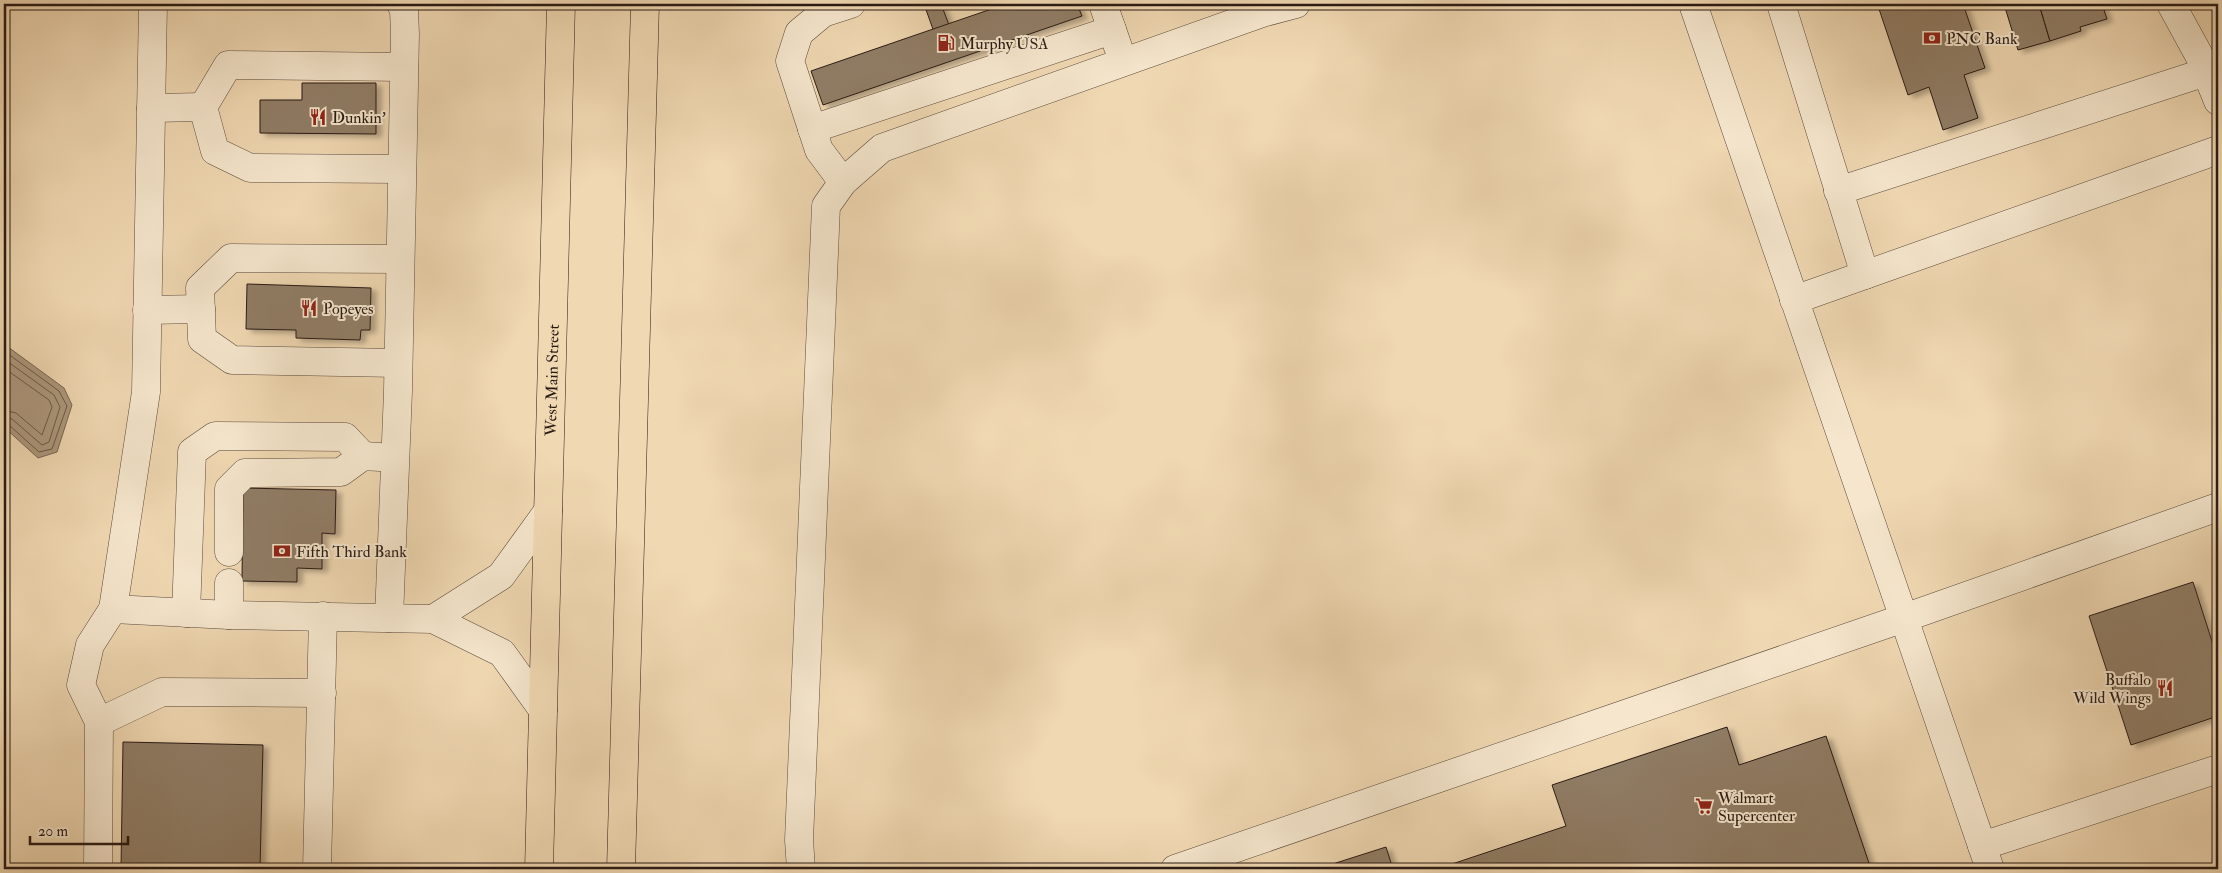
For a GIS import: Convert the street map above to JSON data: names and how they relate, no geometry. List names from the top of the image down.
{
  "streets": {
    "main road": ["West Main Street"]
  },
  "places": {
    "bank": ["PNC Bank", "Fifth Third Bank"],
    "fuel station": ["Murphy USA"],
    "restaurant": ["Dunkin'", "Popeyes", "Buffalo Wild Wings"],
    "supermarket": ["Walmart Supercenter"]
  },
  "scale_bar": "20 m"
}
